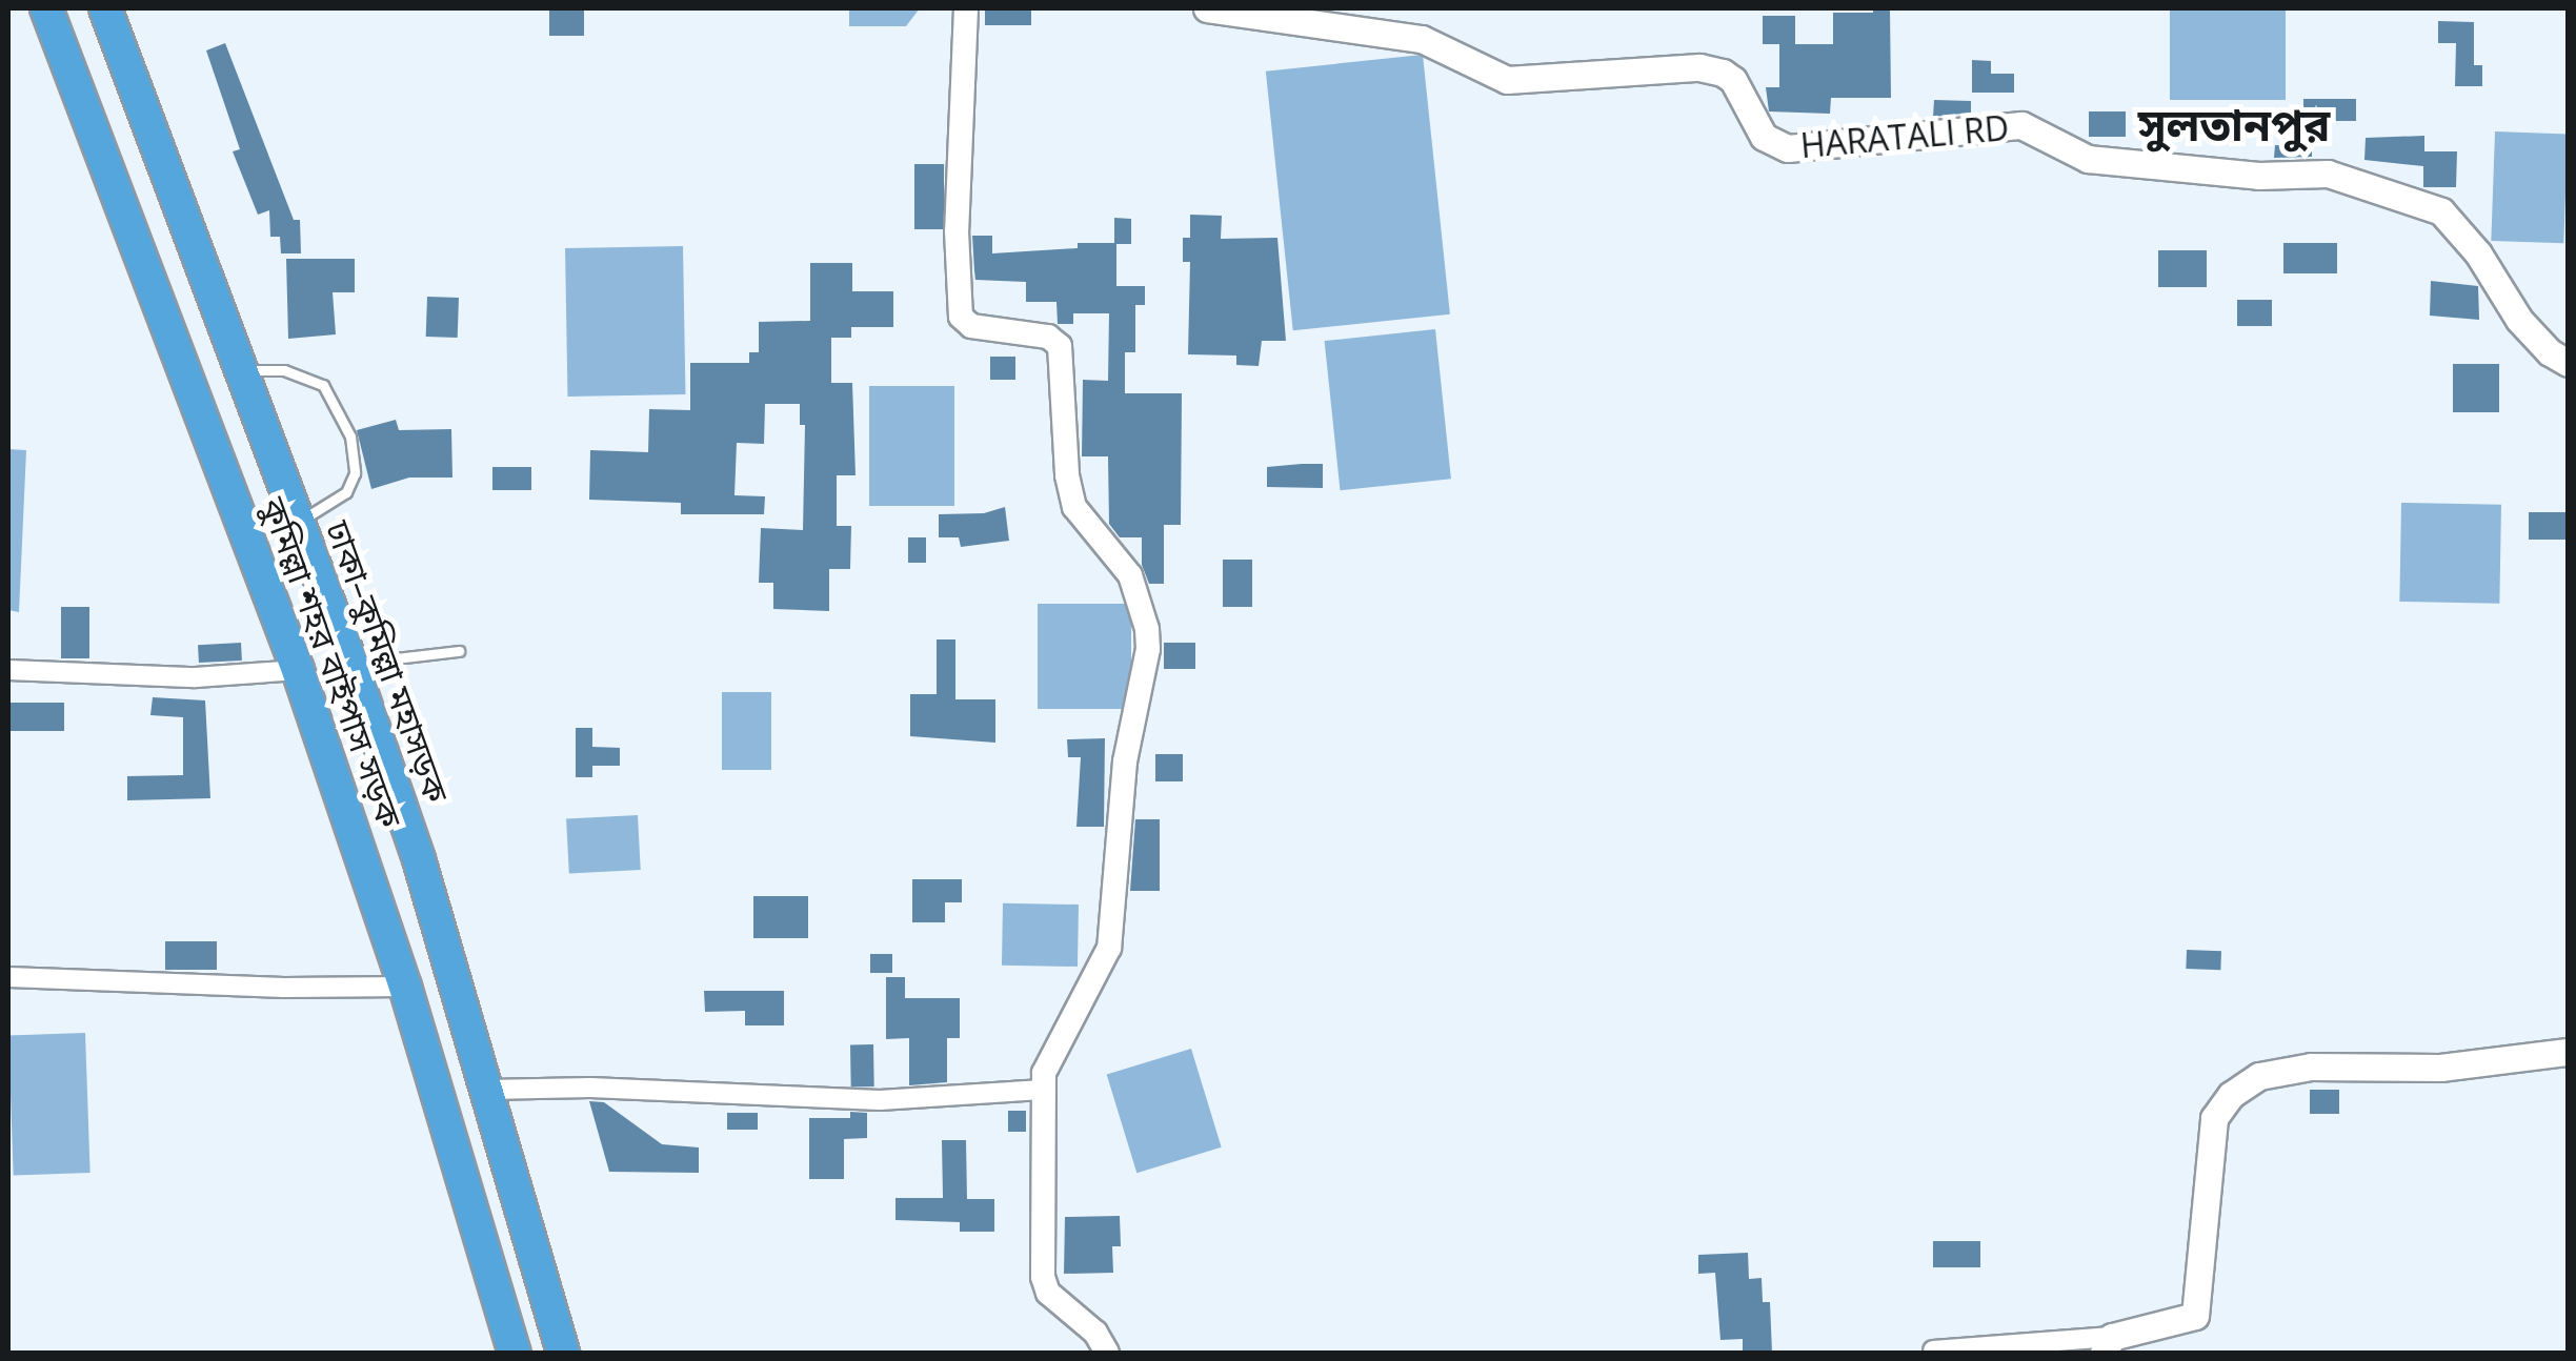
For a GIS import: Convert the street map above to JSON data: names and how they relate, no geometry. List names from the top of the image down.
{
  "streets": {
    "highway": ["ঢাকা–কুমিল্লা মহাসড়ক", "কুমিল্লা শহর বাইপাস সড়ক"],
    "main road": ["HARATALI RD"]
  },
  "districts": ["সুলতানপুর"]
}
